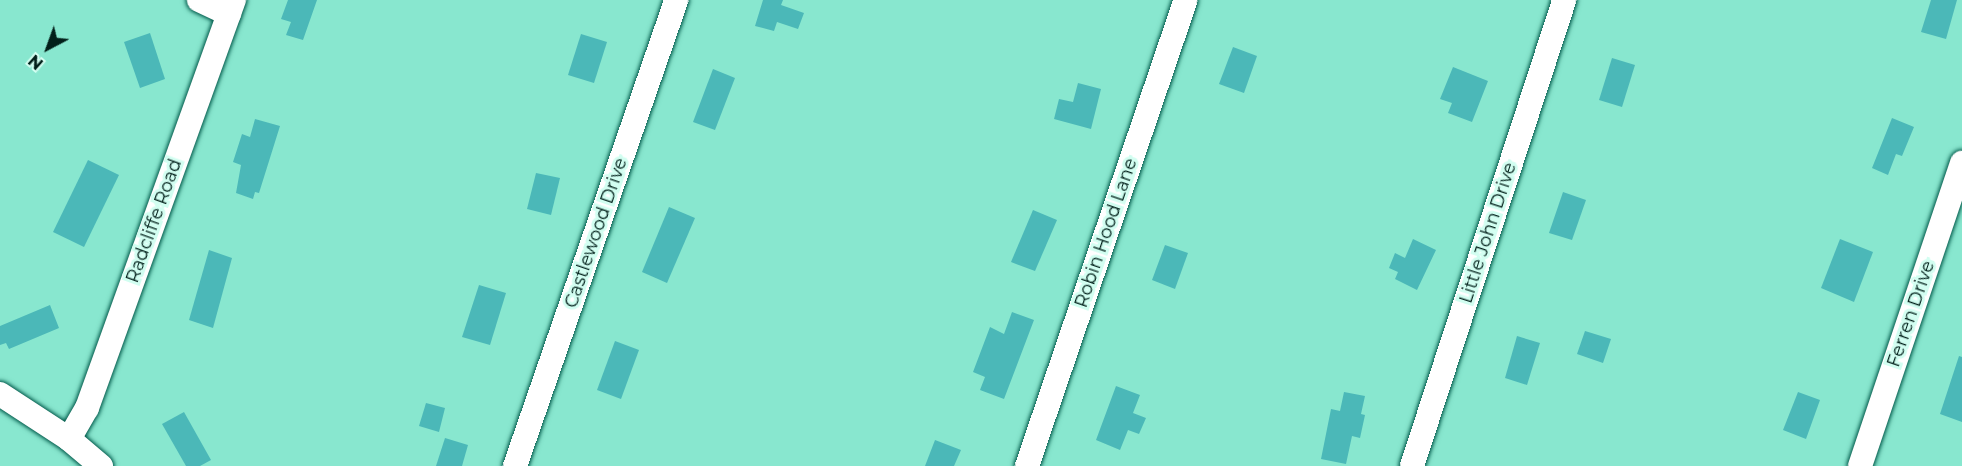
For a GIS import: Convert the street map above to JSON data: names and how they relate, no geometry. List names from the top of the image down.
{
  "streets": {
    "street": [
      "Radcliffe Road",
      "Castlewood Drive",
      "Robin Hood Lane",
      "Little John Drive",
      "Ferren Drive"
    ]
  },
  "north": "bottom left"
}
